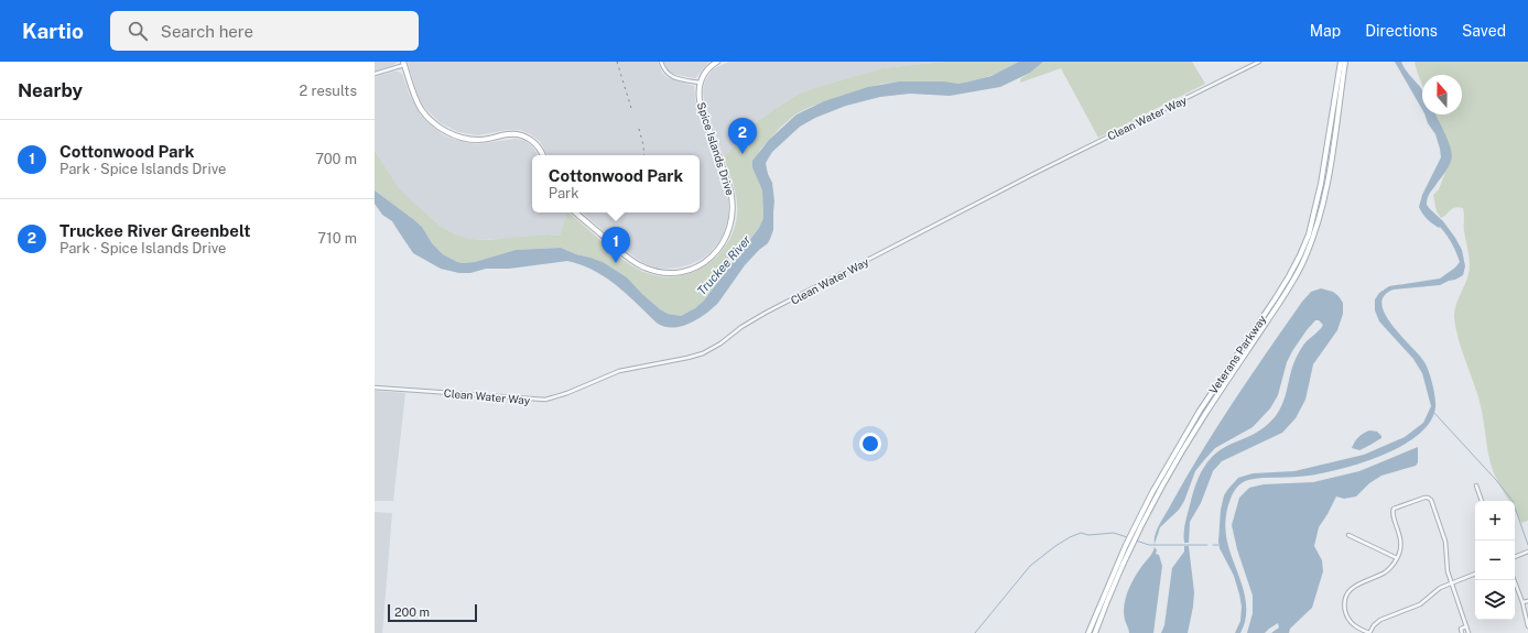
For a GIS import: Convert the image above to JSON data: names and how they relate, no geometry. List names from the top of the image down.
{
  "streets": {
    "main road": ["Spice Islands Drive", "Veterans Parkway"],
    "street": ["Clean Water Way"]
  },
  "water": ["Truckee River"],
  "scale_bar": "200 m",
  "north": "top",
  "page": {
    "header": "Kartio",
    "search": "Search here",
    "nav": ["Map", "Directions", "Saved"],
    "heading": ["Nearby", "2 results"],
    "pins": ["2", "1"],
    "list": [
      {
        "mark": "1",
        "name": "Cottonwood Park",
        "note": "Park · Spice Islands Drive",
        "value": "700 m"
      },
      {
        "mark": "2",
        "name": "Truckee River Greenbelt",
        "note": "Park · Spice Islands Drive",
        "value": "710 m"
      }
    ],
    "popup": ["Cottonwood Park", "Park"],
    "map_buttons": ["+", "−"],
    "scale": "200 m"
  }
}
